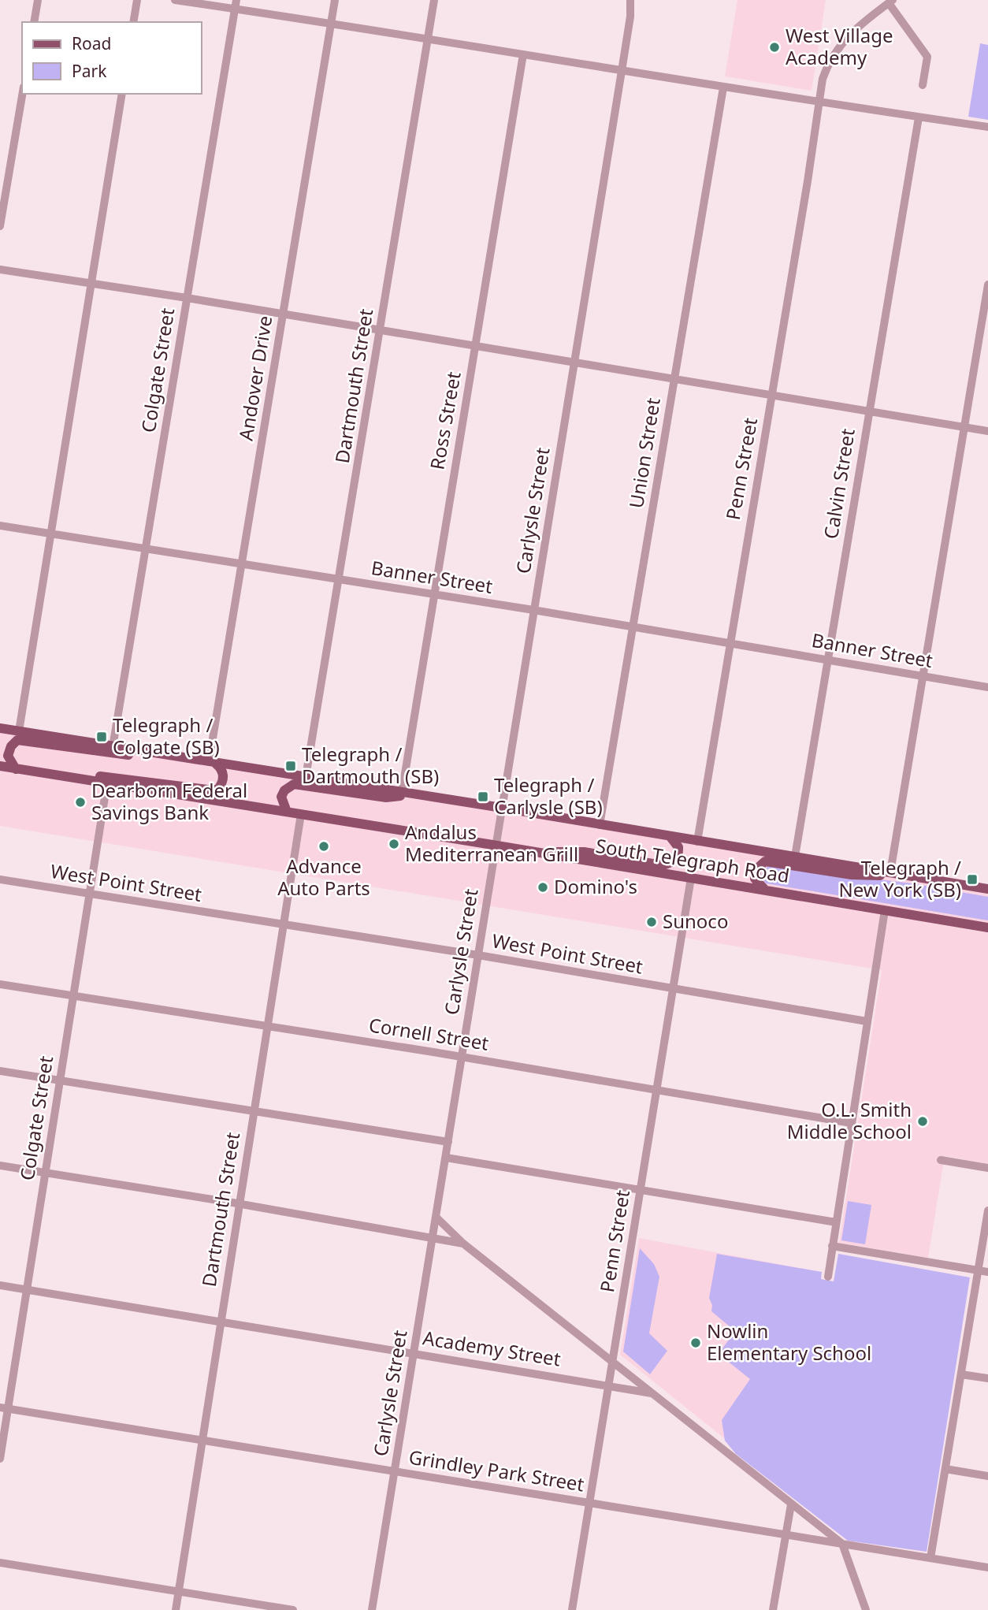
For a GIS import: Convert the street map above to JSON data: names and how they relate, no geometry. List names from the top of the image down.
{
  "streets": {
    "main road": ["South Telegraph Road"],
    "street": [
      "Colgate Street",
      "Andover Drive",
      "Dartmouth Street",
      "Ross Street",
      "Union Street",
      "Penn Street",
      "Calvin Street",
      "Carlysle Street",
      "Banner Street",
      "West Point Street",
      "Cornell Street",
      "Academy Street",
      "Grindley Park Street"
    ]
  },
  "crossings": [
    ["Colgate Street", "Banner Street"],
    ["Colgate Street", "South Telegraph Road"],
    ["Colgate Street", "West Point Street"],
    ["Colgate Street", "Cornell Street"],
    ["Colgate Street", "Academy Street"],
    ["Colgate Street", "Grindley Park Street"],
    ["Andover Drive", "Banner Street"],
    ["Andover Drive", "South Telegraph Road"],
    ["Dartmouth Street", "Banner Street"],
    ["Dartmouth Street", "South Telegraph Road"],
    ["Dartmouth Street", "West Point Street"],
    ["Dartmouth Street", "Cornell Street"],
    ["Dartmouth Street", "Academy Street"],
    ["Dartmouth Street", "Grindley Park Street"],
    ["Ross Street", "Banner Street"],
    ["Ross Street", "South Telegraph Road"],
    ["Union Street", "Banner Street"],
    ["Union Street", "South Telegraph Road"],
    ["Penn Street", "Banner Street"],
    ["Penn Street", "South Telegraph Road"],
    ["Penn Street", "West Point Street"],
    ["Penn Street", "Cornell Street"],
    ["Penn Street", "Academy Street"],
    ["Penn Street", "Grindley Park Street"],
    ["Calvin Street", "Banner Street"],
    ["Calvin Street", "South Telegraph Road"],
    ["Carlysle Street", "Banner Street"],
    ["Carlysle Street", "South Telegraph Road"],
    ["Carlysle Street", "West Point Street"],
    ["Carlysle Street", "Cornell Street"],
    ["Carlysle Street", "Academy Street"],
    ["Carlysle Street", "Grindley Park Street"]
  ],
  "places": {
    "other": [
      "West Village Academy",
      "Dearborn Federal Savings Bank",
      "Andalus Mediterranean Grill",
      "Advance Auto Parts",
      "Domino's",
      "Sunoco",
      "O.L. Smith Middle School",
      "Nowlin Elementary School"
    ],
    "transit": [
      "Telegraph / Colgate (SB)",
      "Telegraph / Dartmouth (SB)",
      "Telegraph / Carlysle (SB)",
      "Telegraph / New York (SB)"
    ]
  },
  "legend": ["Road", "Park"]
}
